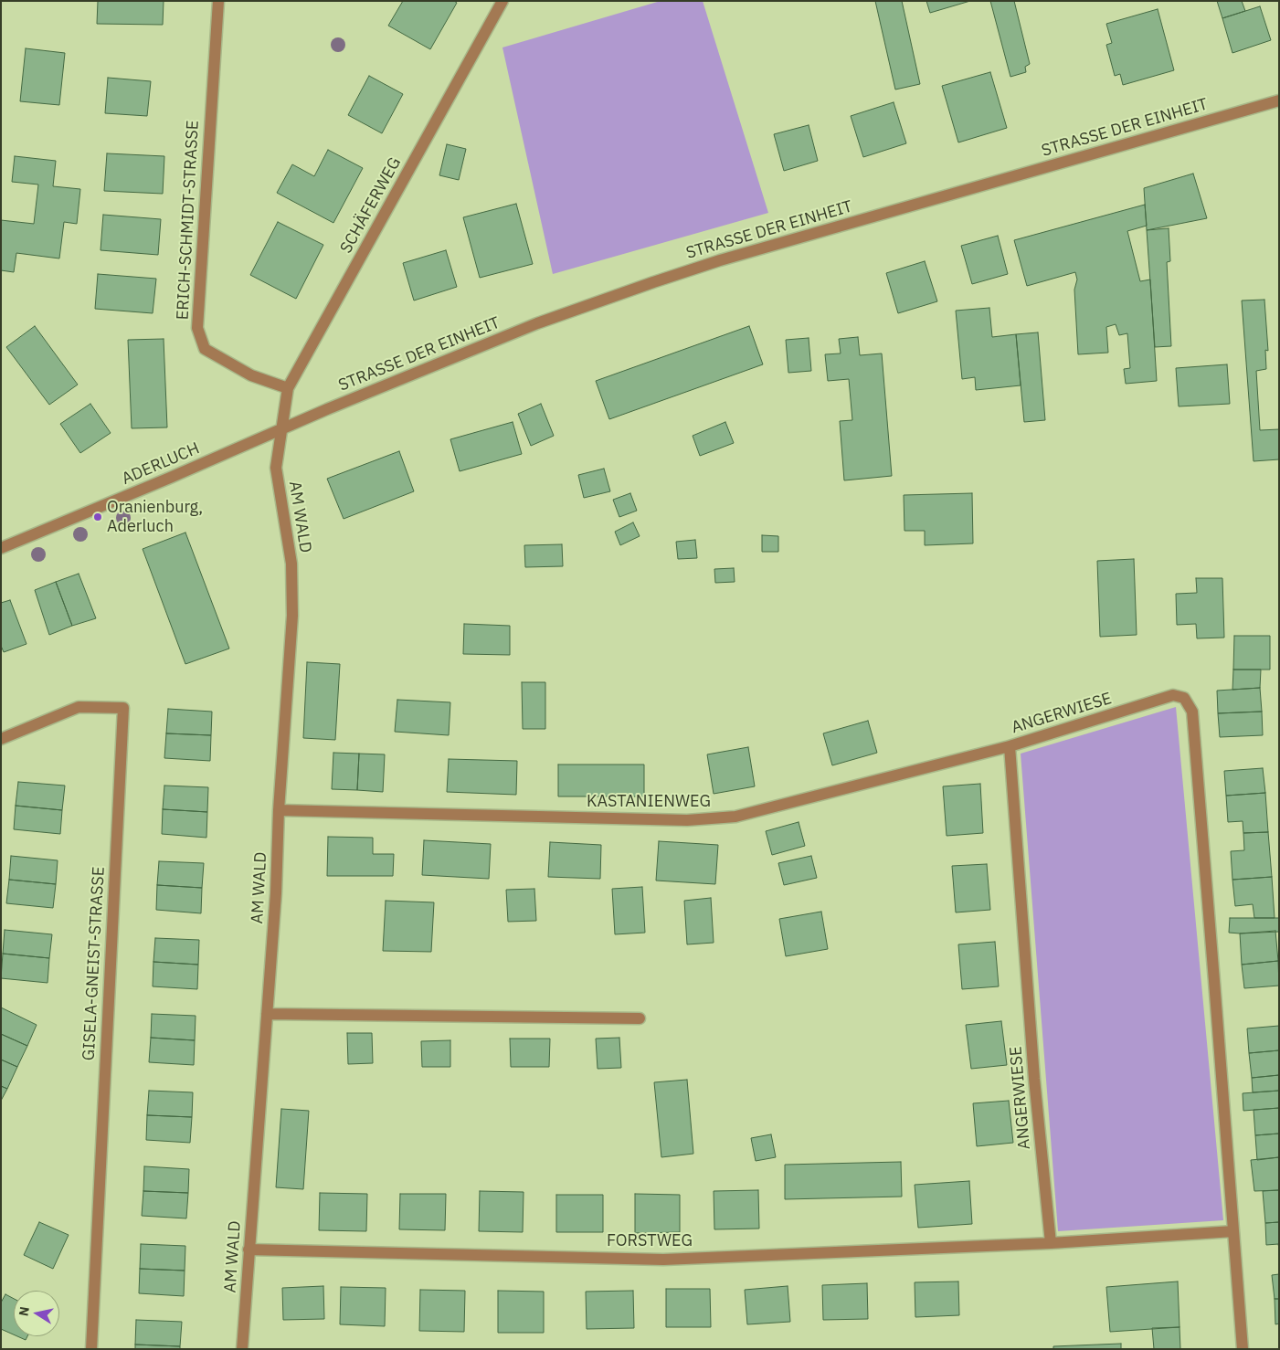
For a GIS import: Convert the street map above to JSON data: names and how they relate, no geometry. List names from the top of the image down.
{
  "streets": {
    "street": [
      "STRASSE DER EINHEIT",
      "SCHÄFERWEG",
      "ERICH-SCHMIDT-STRASSE",
      "ADERLUCH",
      "AM WALD",
      "ANGERWIESE",
      "KASTANIENWEG",
      "GISELA-GNEIST-STRASSE",
      "FORSTWEG"
    ]
  },
  "crossings": [
    ["STRASSE DER EINHEIT", "SCHÄFERWEG"],
    ["STRASSE DER EINHEIT", "ADERLUCH"],
    ["STRASSE DER EINHEIT", "AM WALD"],
    ["SCHÄFERWEG", "ERICH-SCHMIDT-STRASSE"],
    ["SCHÄFERWEG", "ADERLUCH"],
    ["SCHÄFERWEG", "AM WALD"],
    ["ADERLUCH", "AM WALD"],
    ["AM WALD", "KASTANIENWEG"],
    ["AM WALD", "FORSTWEG"],
    ["ANGERWIESE", "KASTANIENWEG"],
    ["ANGERWIESE", "FORSTWEG"]
  ],
  "places": ["Oranienburg, Aderluch"],
  "north": "left"
}
